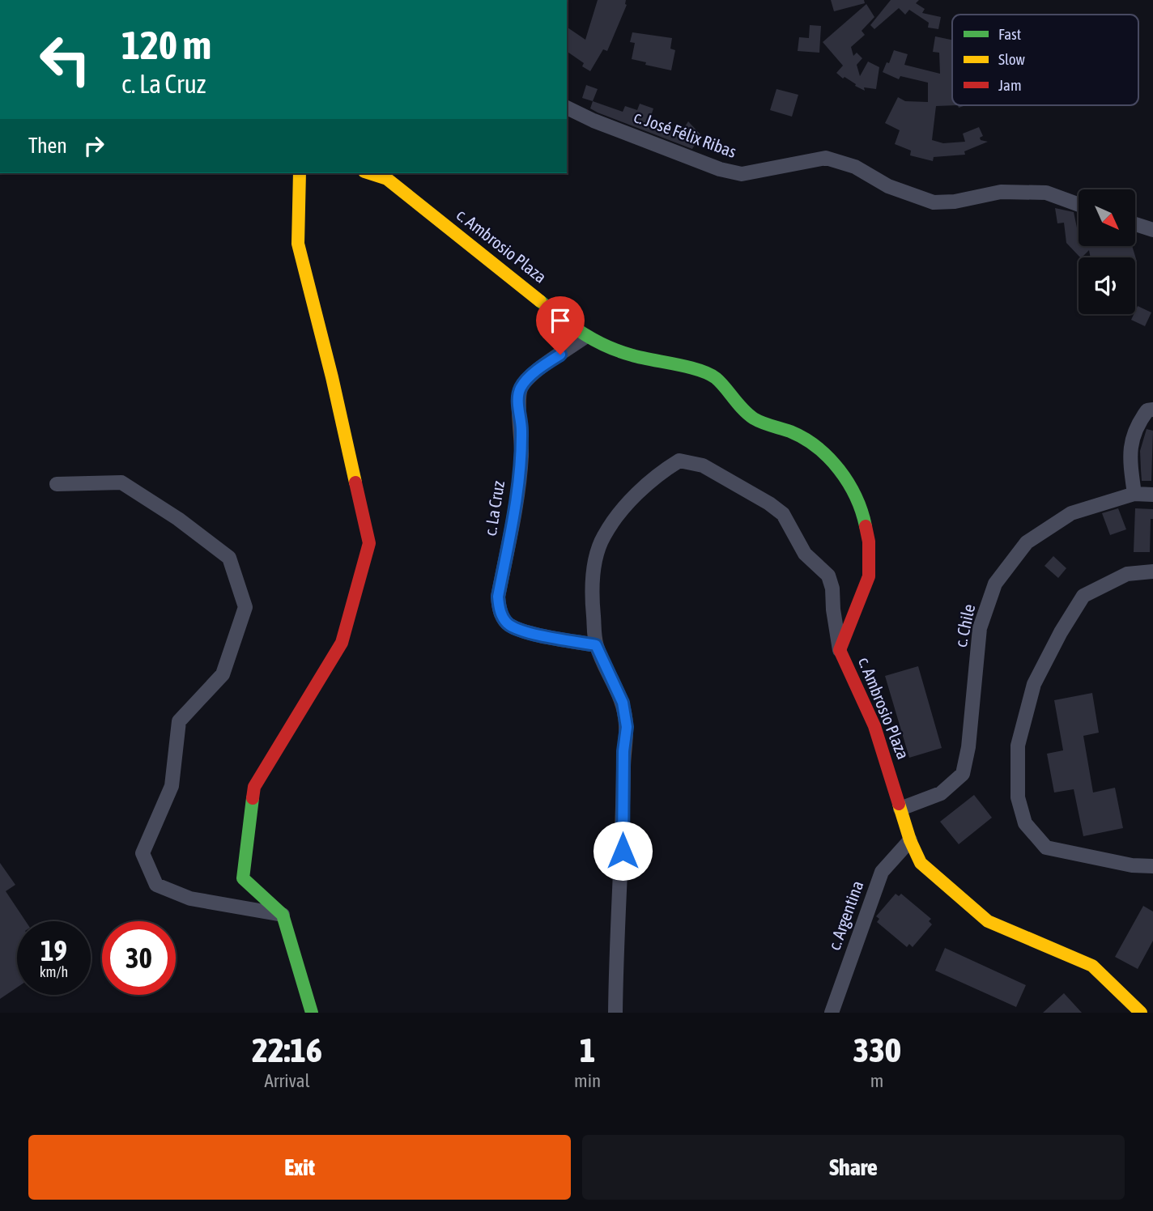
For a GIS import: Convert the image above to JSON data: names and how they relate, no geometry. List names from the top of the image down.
{
  "streets": {
    "street": [
      "c. José Félix Ribas",
      "c. Ambrosio Plaza",
      "c. La Cruz",
      "c. Chile",
      "c. Argentina"
    ]
  },
  "crossings": [
    ["c. Ambrosio Plaza", "c. La Cruz"],
    ["c. Ambrosio Plaza", "c. Chile"],
    ["c. Ambrosio Plaza", "c. Argentina"]
  ],
  "legend": ["Fast", "Slow", "Jam"],
  "north": "bottom right",
  "page": {
    "turn": ["120 m", "c. La Cruz"],
    "then": "Then",
    "speed": "19 km/h",
    "limit": "30",
    "eta": [
      "22:16",
      "Arrival",
      "1",
      "min",
      "330",
      "m"
    ],
    "buttons": ["Exit", "Share"]
  }
}
